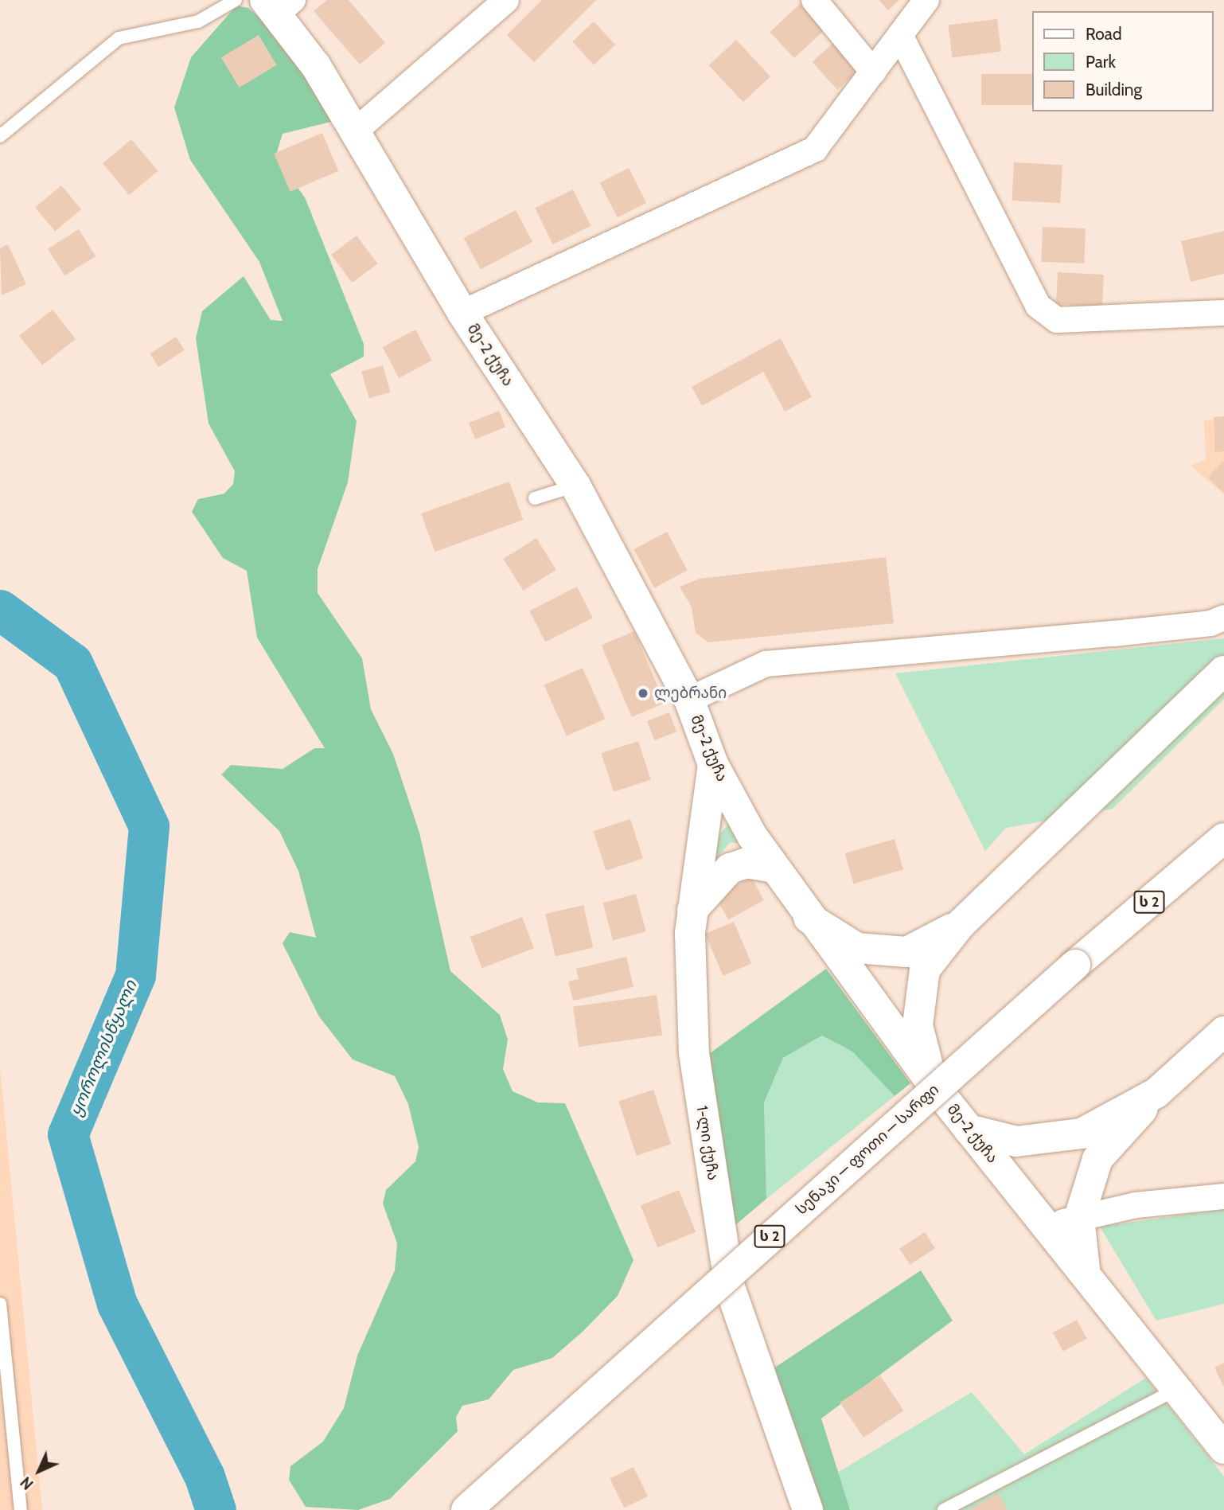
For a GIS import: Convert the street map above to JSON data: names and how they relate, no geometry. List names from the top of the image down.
{
  "streets": {
    "main road": [
      "მე-2 ქუჩა",
      "ს 2",
      "1-ლი ქუჩა",
      "სენაკი — ფოთი — სარფი"
    ]
  },
  "crossings": [
    ["მე-2 ქუჩა", "1-ლი ქუჩა"]
  ],
  "water": ["ყოროლისწყალი"],
  "places": ["ლებრანი"],
  "legend": ["Road", "Park", "Building"],
  "north": "bottom left"
}
